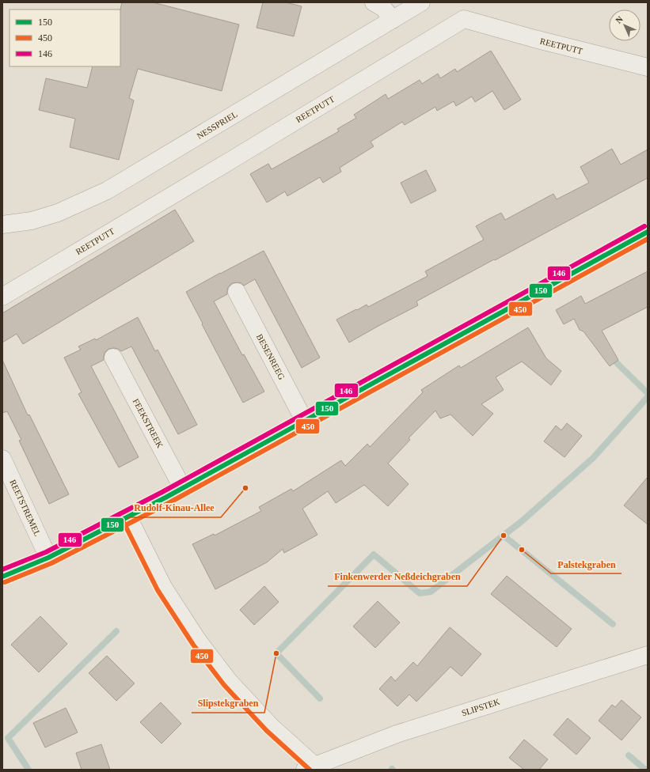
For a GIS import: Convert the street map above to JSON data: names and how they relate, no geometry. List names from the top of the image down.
{
  "streets": {
    "street": [
      "REETPUTT",
      "NESSPRIEL",
      "BESENREEG",
      "FEEKSTREEK",
      "REETSTREMEL",
      "SLIPSTEK"
    ]
  },
  "places": [
    "Rudolf-Kinau-Allee",
    "Finkenwerder Neßdeichgraben",
    "Palstekgraben",
    "Slipstekgraben"
  ],
  "lines": ["transit line 146", "transit line 150", "transit line 450"],
  "legend": ["150", "450", "146"],
  "north": "top left"
}
